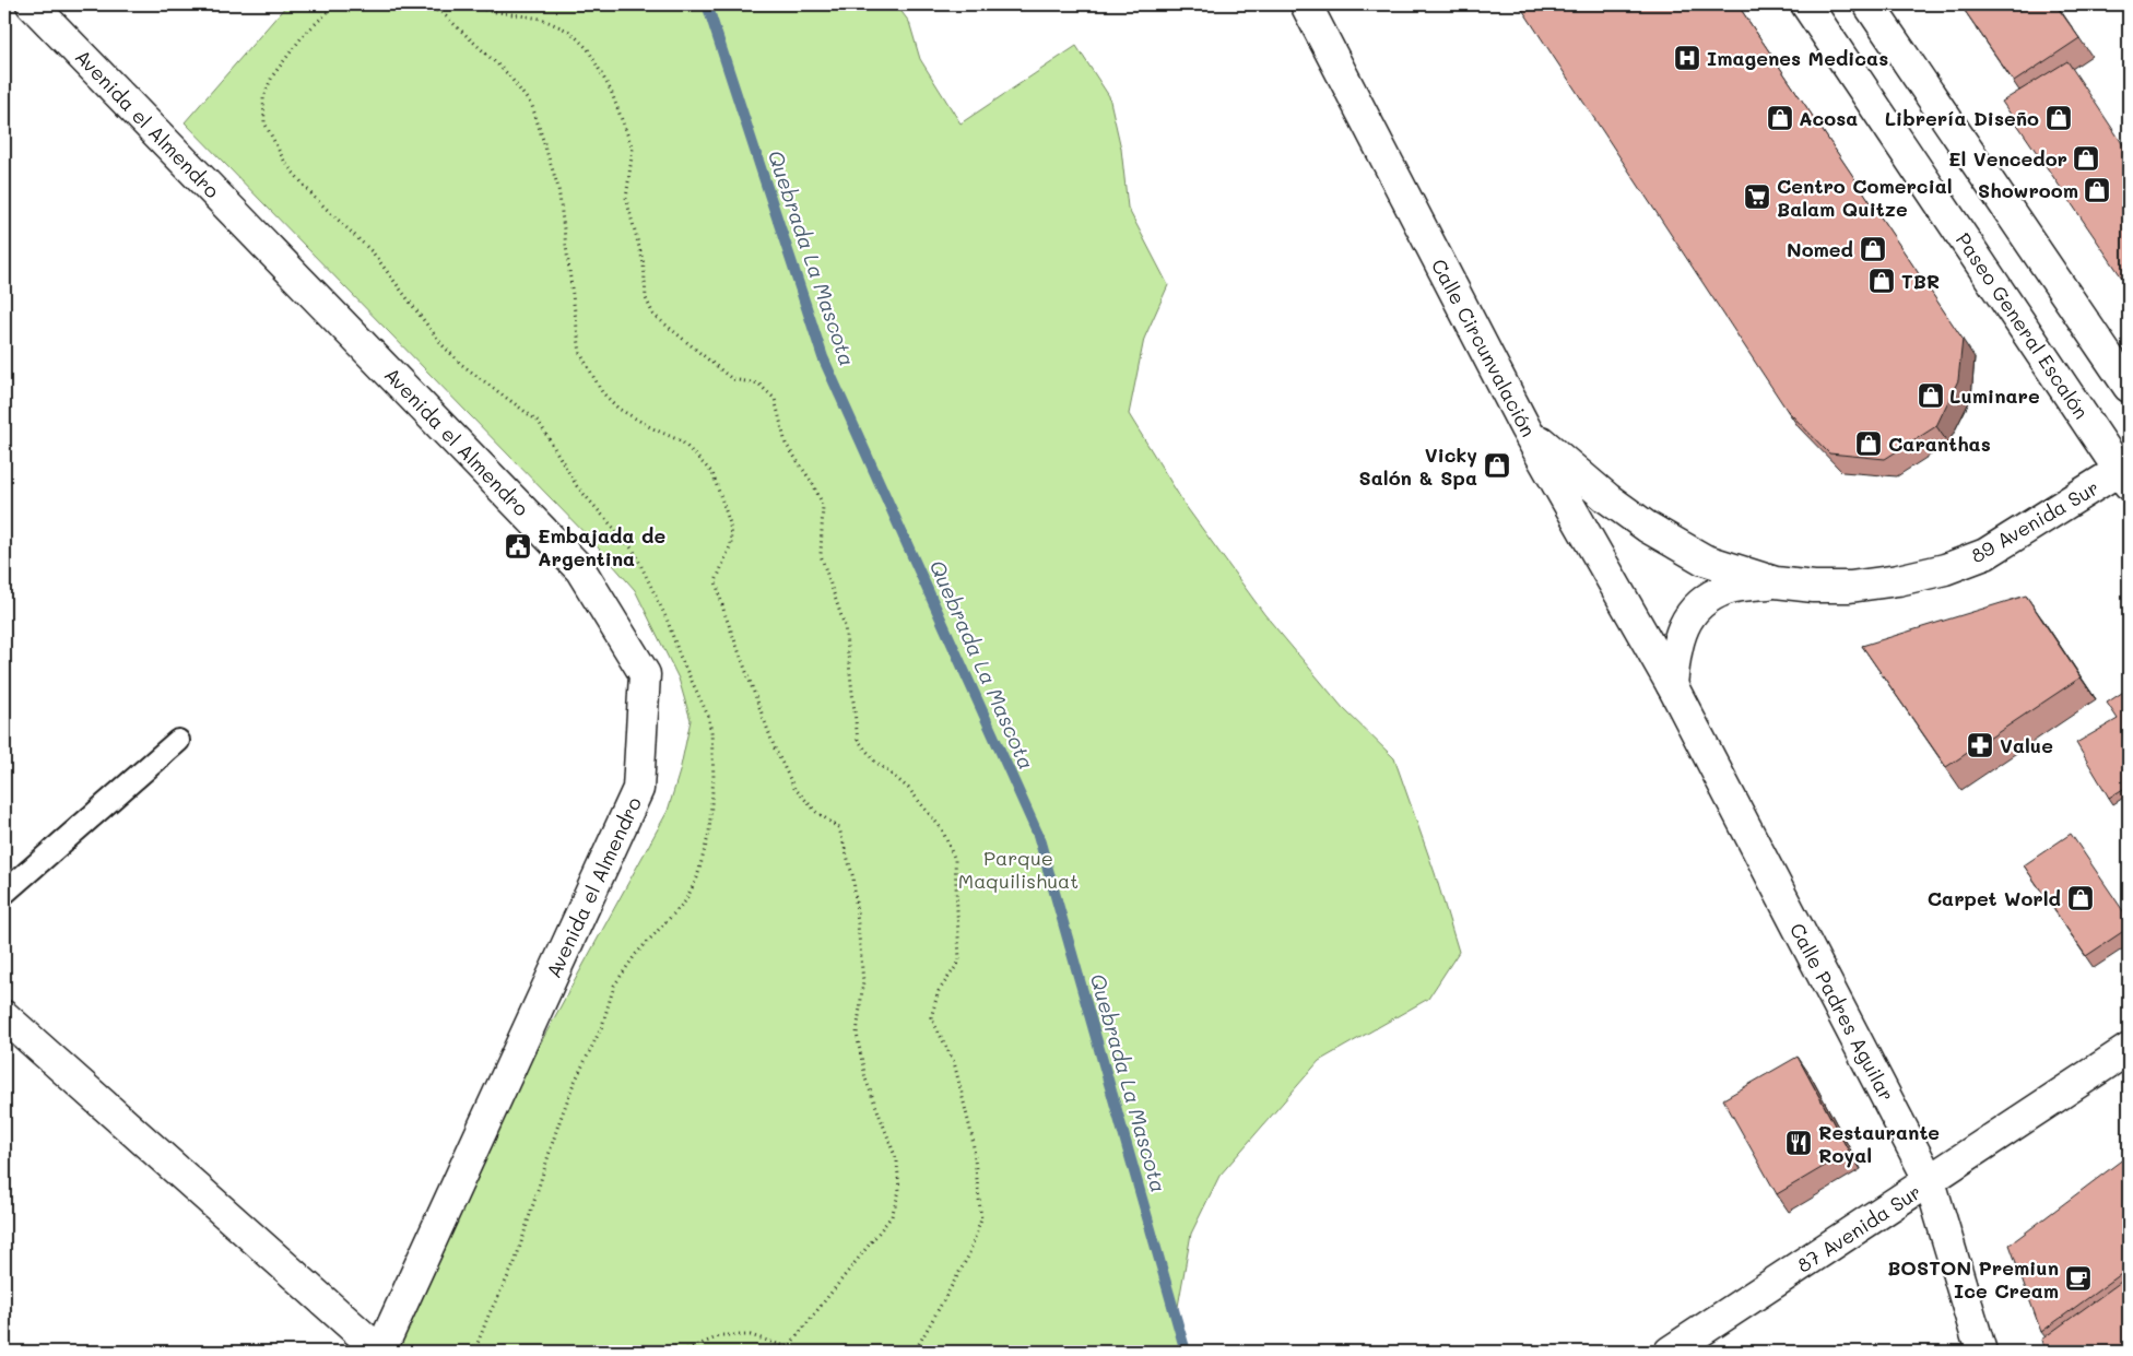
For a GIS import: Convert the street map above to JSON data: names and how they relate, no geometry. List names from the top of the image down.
{
  "streets": {
    "street": [
      "Avenida el Almendro",
      "Paseo General Escalón",
      "Calle Circunvalación",
      "89 Avenida Sur",
      "Calle Padres Aguilar",
      "87 Avenida Sur"
    ]
  },
  "crossings": [
    ["Paseo General Escalón", "89 Avenida Sur"],
    ["Calle Circunvalación", "89 Avenida Sur"],
    ["Calle Circunvalación", "Calle Padres Aguilar"],
    ["89 Avenida Sur", "Calle Padres Aguilar"],
    ["Calle Padres Aguilar", "87 Avenida Sur"]
  ],
  "water": ["Quebrada La Mascota"],
  "parks": ["Parque Maquilishuat"],
  "places": {
    "hospital": ["Imagenes Medicas"],
    "shop": [
      "Acosa",
      "Librería Diseño",
      "El Vencedor",
      "Showroom",
      "Nomed",
      "TBR",
      "Luminare",
      "Caranthas",
      "Vicky Salón & Spa",
      "Carpet World"
    ],
    "supermarket": ["Centro Comercial Balam Quitze"],
    "public building": ["Embajada de Argentina"],
    "pharmacy": ["Value"],
    "restaurant": ["Restaurante Royal"],
    "cafe": ["BOSTON Premiun Ice Cream"]
  }
}
